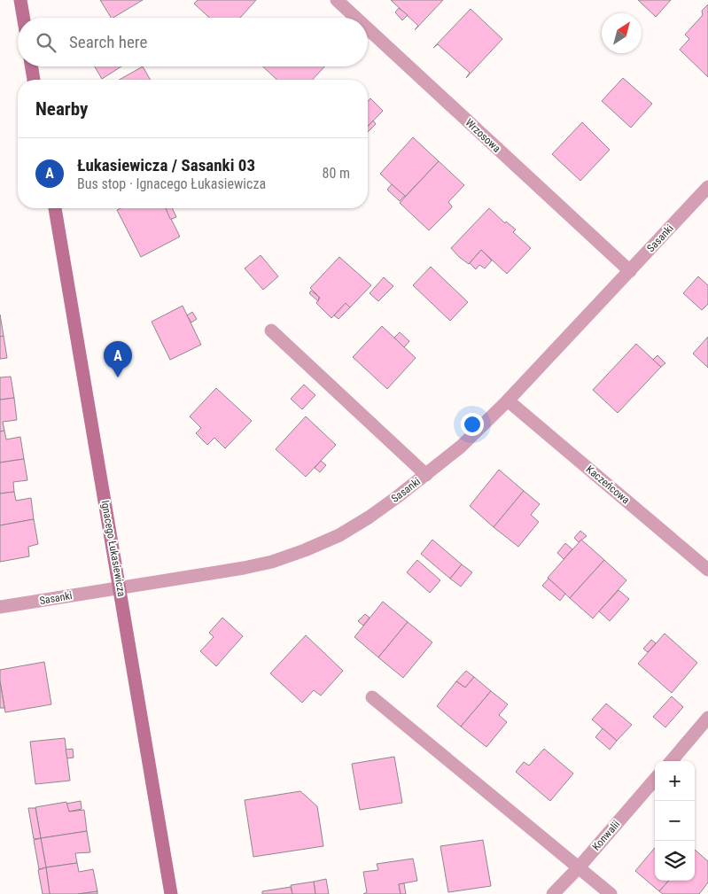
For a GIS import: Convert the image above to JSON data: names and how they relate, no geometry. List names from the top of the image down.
{
  "streets": {
    "street": [
      "Wrzosowa",
      "Sasanki",
      "Kaczeńcowa",
      "Ignacego Łukasiewicza",
      "Konwalii"
    ]
  },
  "crossings": [
    ["Wrzosowa", "Sasanki"],
    ["Sasanki", "Kaczeńcowa"],
    ["Sasanki", "Ignacego Łukasiewicza"]
  ],
  "north": "top right",
  "page": {
    "search": "Search here",
    "heading": "Nearby",
    "list": [
      {
        "mark": "A",
        "name": "Łukasiewicza / Sasanki 03",
        "note": "Bus stop · Ignacego Łukasiewicza",
        "value": "80 m"
      }
    ],
    "pins": "A",
    "map_buttons": ["+", "−"]
  }
}
